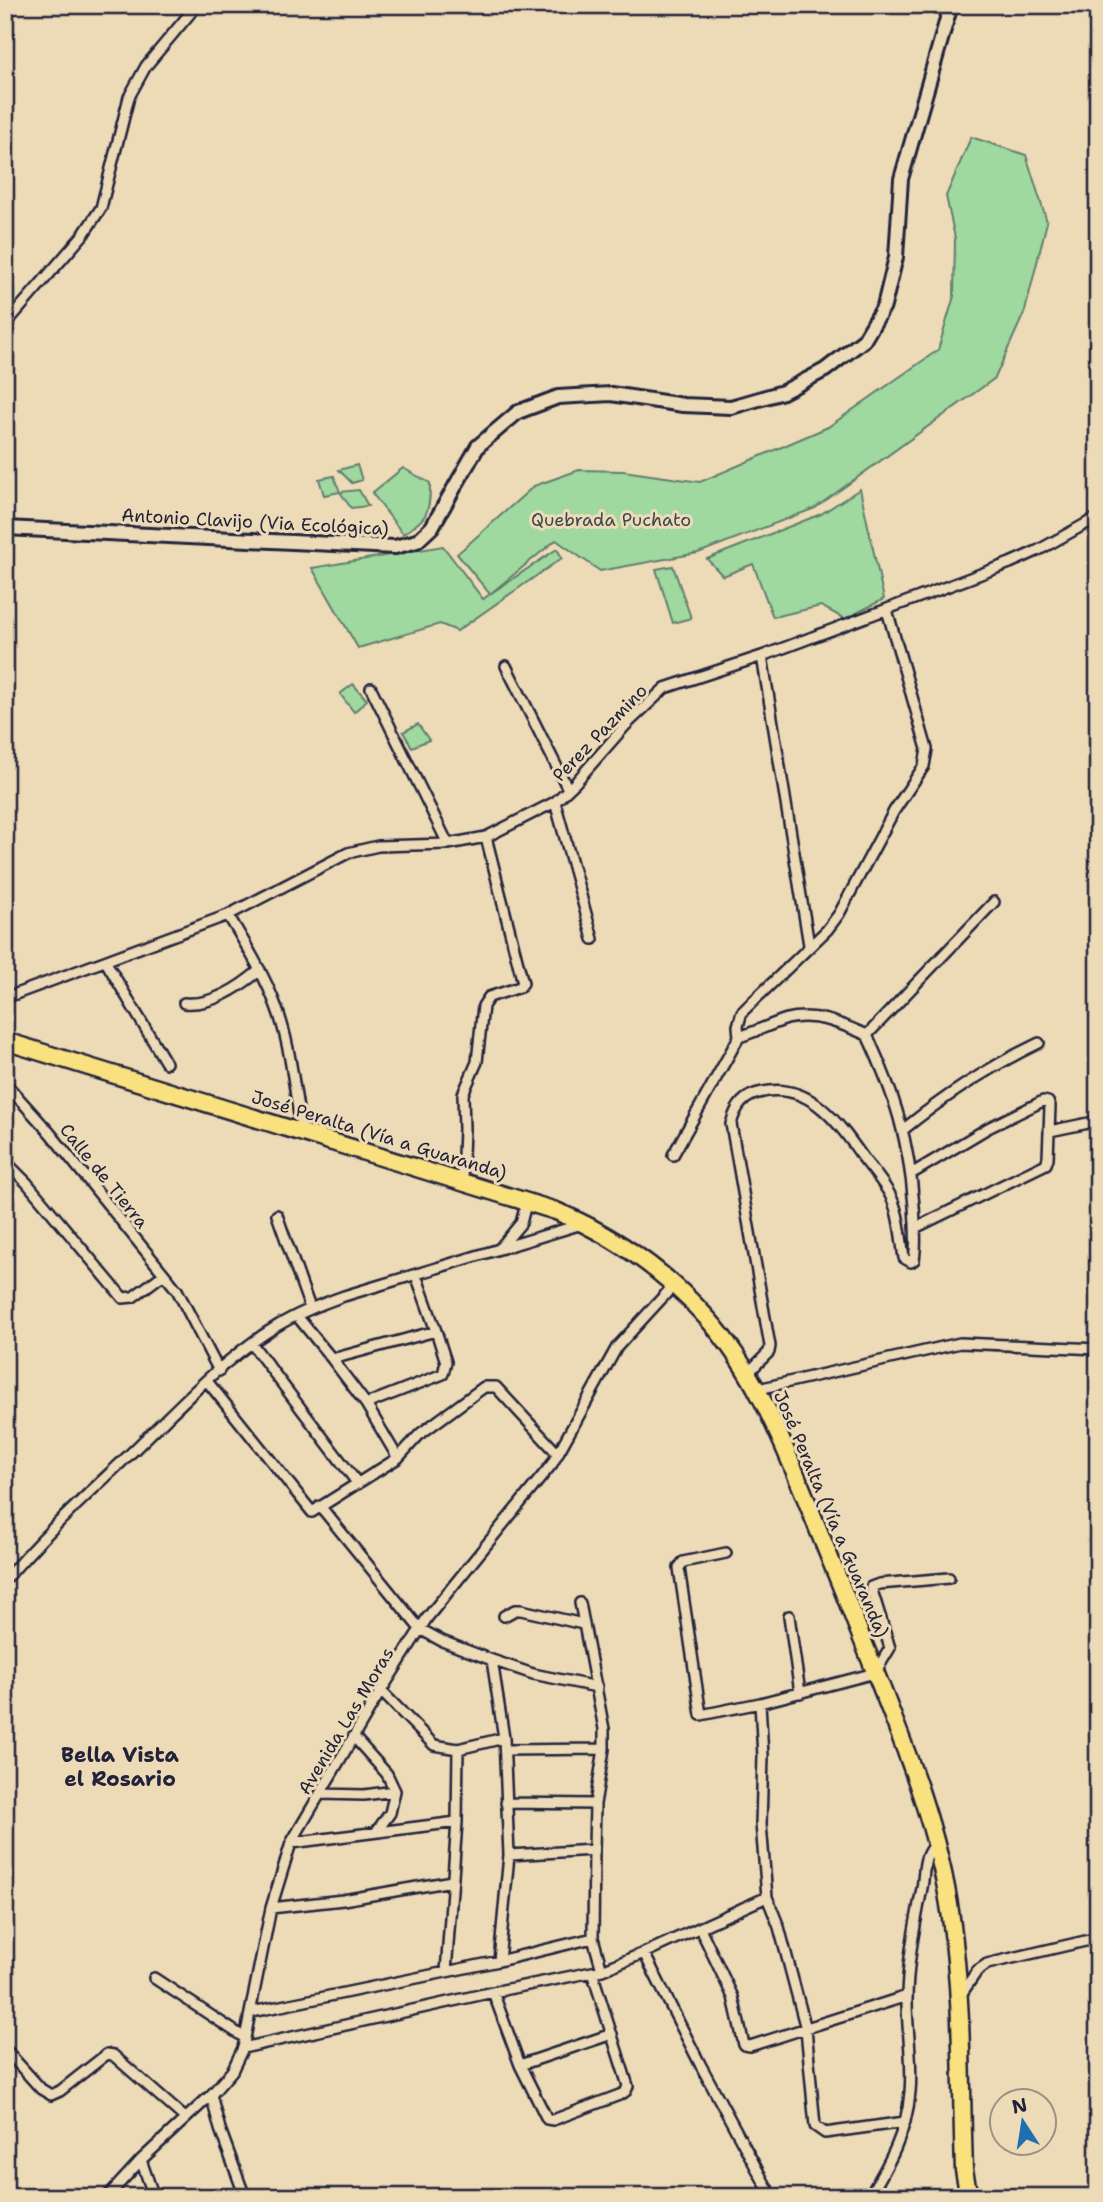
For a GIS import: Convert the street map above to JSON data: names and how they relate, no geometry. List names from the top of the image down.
{
  "streets": {
    "highway": ["José Peralta (Vía a Guaranda)"],
    "main road": ["Antonio Clavijo (Via Ecológica)"],
    "street": ["Perez Pazmino", "Calle de Tierra", "Avenida Las Moras"]
  },
  "crossings": [
    ["José Peralta (Vía a Guaranda)", "Avenida Las Moras"]
  ],
  "districts": ["Bella Vista el Rosario"],
  "parks": ["Quebrada Puchato"],
  "north": "top"
}
